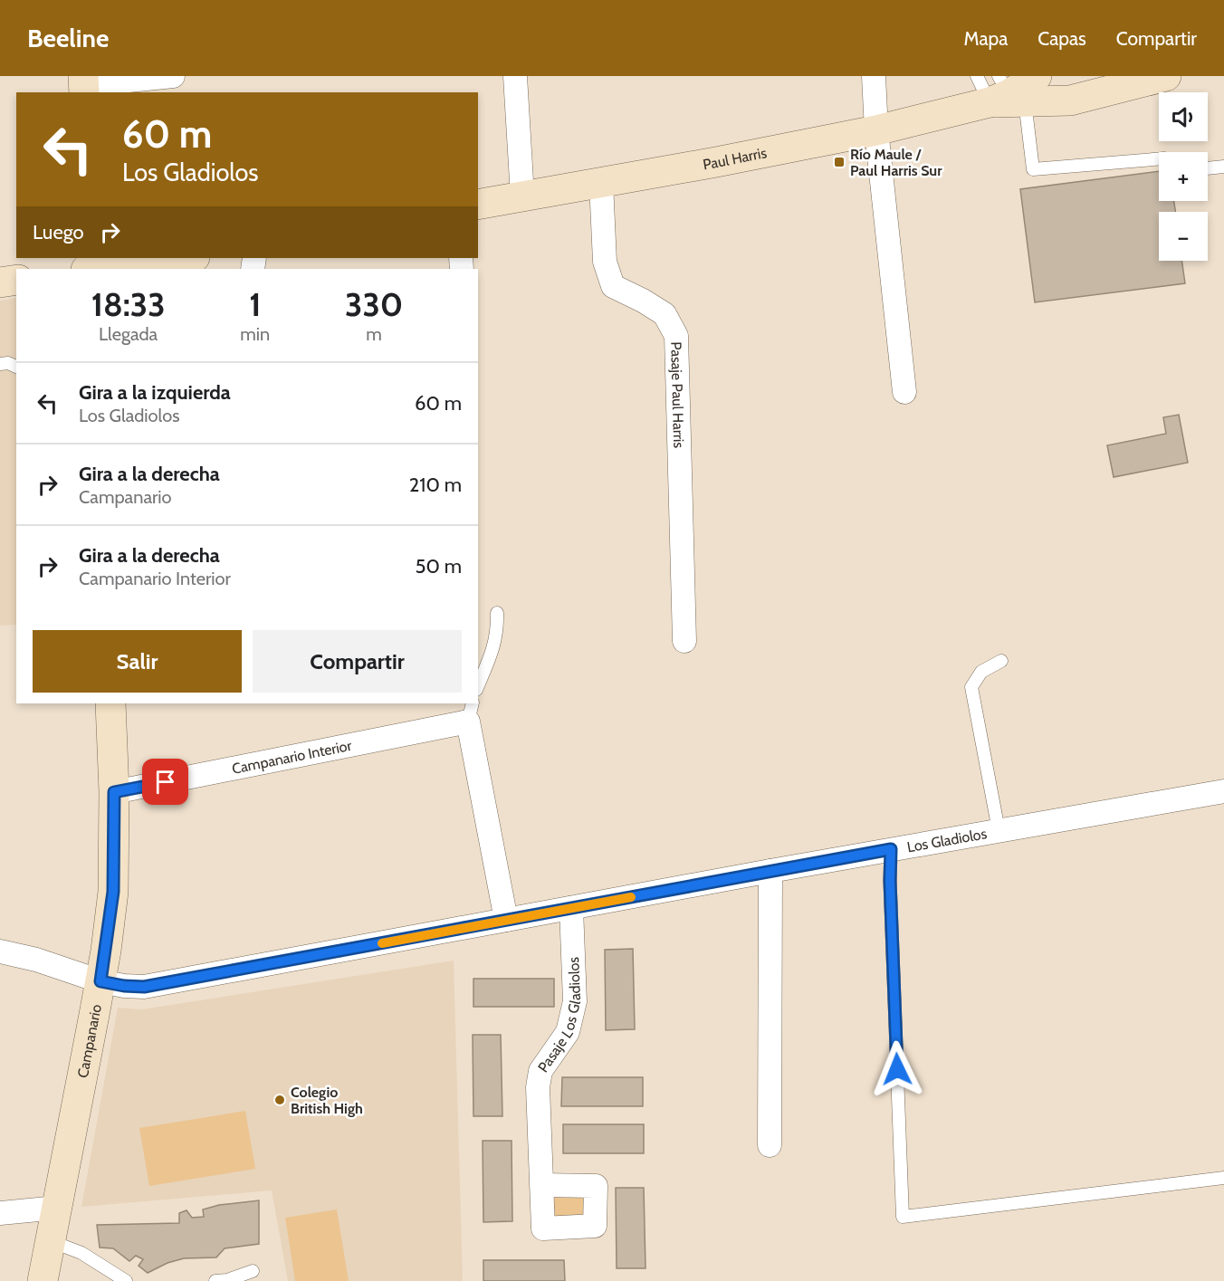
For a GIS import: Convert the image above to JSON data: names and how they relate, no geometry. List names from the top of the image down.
{
  "streets": {
    "street": [
      "Paul Harris",
      "Pasaje Paul Harris",
      "Campanario Interior",
      "Los Gladiolos",
      "Pasaje Los Gladiolos",
      "Campanario"
    ]
  },
  "crossings": [
    ["Paul Harris", "Pasaje Paul Harris"],
    ["Campanario Interior", "Campanario"],
    ["Los Gladiolos", "Pasaje Los Gladiolos"],
    ["Los Gladiolos", "Campanario"]
  ],
  "places": {
    "transit": ["Río Maule / Paul Harris Sur"],
    "other": ["Colegio British High"]
  },
  "page": {
    "header": "Beeline",
    "nav": ["Mapa", "Capas", "Compartir"],
    "map_buttons": ["+", "−"],
    "turn": ["60 m", "Los Gladiolos"],
    "then": "Luego",
    "eta": [
      "18:33",
      "Llegada",
      "1",
      "min",
      "330",
      "m"
    ],
    "list": [
      {
        "name": "Gira a la izquierda",
        "note": "Los Gladiolos",
        "value": "60 m"
      },
      {
        "name": "Gira a la derecha",
        "note": "Campanario",
        "value": "210 m"
      },
      {
        "name": "Gira a la derecha",
        "note": "Campanario Interior",
        "value": "50 m"
      }
    ],
    "buttons": ["Salir", "Compartir"]
  }
}
